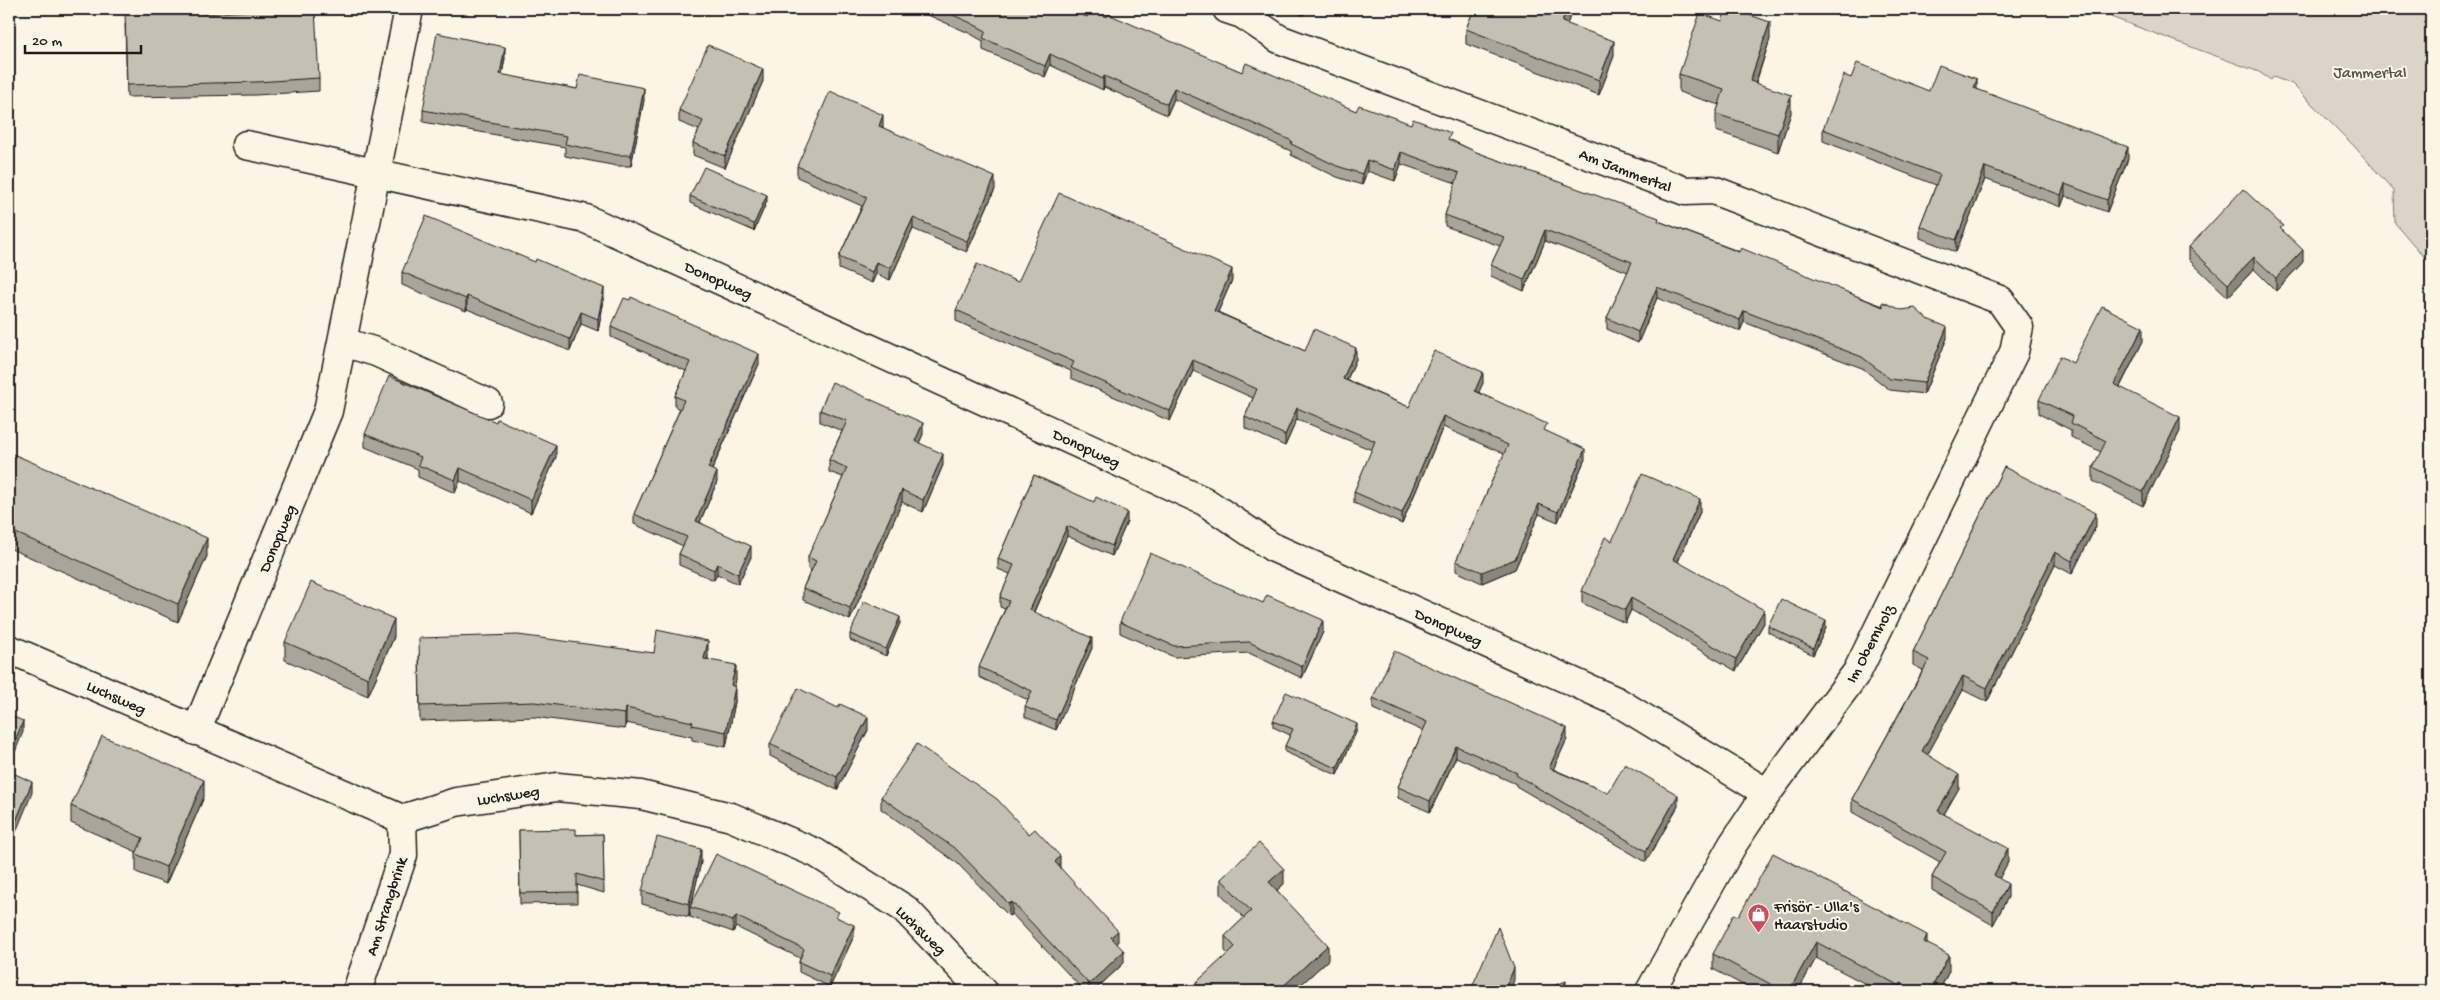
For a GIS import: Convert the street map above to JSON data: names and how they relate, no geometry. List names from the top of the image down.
{
  "streets": {
    "street": [
      "Am Jammertal",
      "Donopweg",
      "Im Obernholz",
      "Luchsweg",
      "Am Strangbrink"
    ]
  },
  "crossings": [
    ["Am Jammertal", "Im Obernholz"],
    ["Donopweg", "Im Obernholz"],
    ["Donopweg", "Luchsweg"],
    ["Luchsweg", "Am Strangbrink"]
  ],
  "parks": ["Jammertal"],
  "places": {
    "shop": ["Frisör - Ulla's Haarstudio"]
  },
  "scale_bar": "20 m"
}
